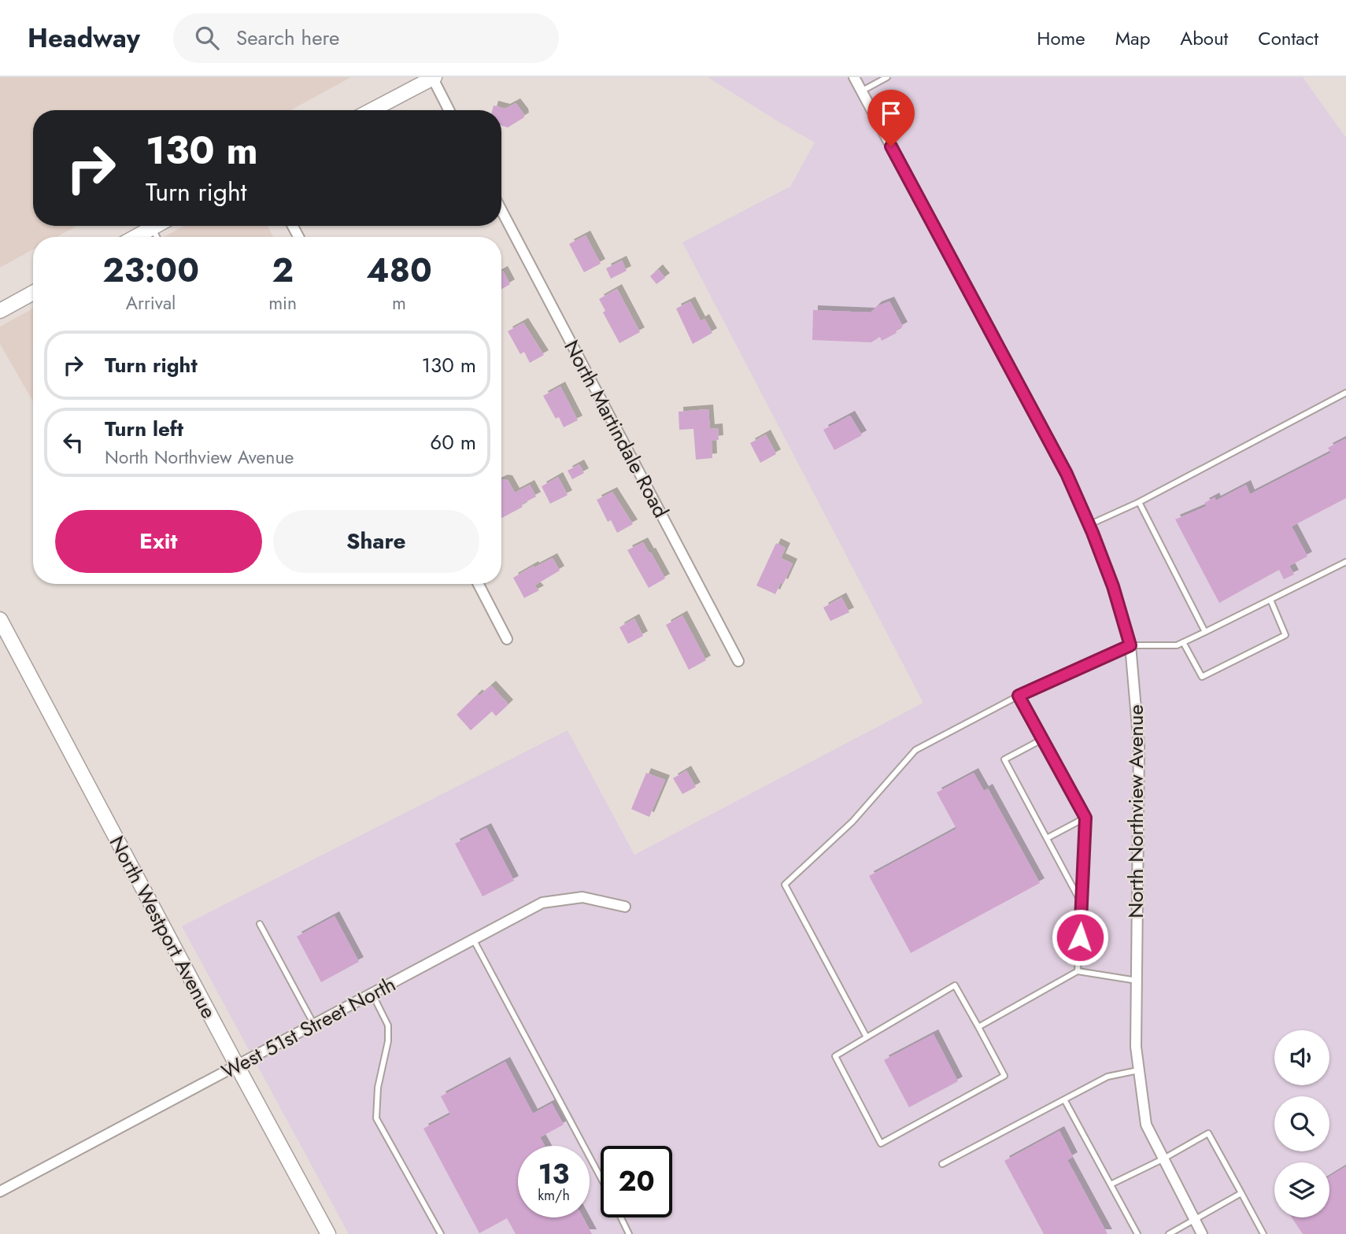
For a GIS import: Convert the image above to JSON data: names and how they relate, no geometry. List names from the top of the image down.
{
  "streets": {
    "main road": ["North Westport Avenue"],
    "street": ["North Martindale Road", "North Northview Avenue", "West 51st Street North"]
  },
  "crossings": [
    ["North Westport Avenue", "West 51st Street North"]
  ],
  "page": {
    "header": "Headway",
    "search": "Search here",
    "nav": [
      "Home",
      "Map",
      "About",
      "Contact"
    ],
    "turn": ["130 m", "Turn right"],
    "eta": [
      "23:00",
      "Arrival",
      "2",
      "min",
      "480",
      "m"
    ],
    "list": [
      {
        "name": "Turn right",
        "value": "130 m"
      },
      {
        "name": "Turn left",
        "note": "North Northview Avenue",
        "value": "60 m"
      }
    ],
    "buttons": ["Exit", "Share"],
    "speed": "13 km/h",
    "limit": "20"
  }
}
